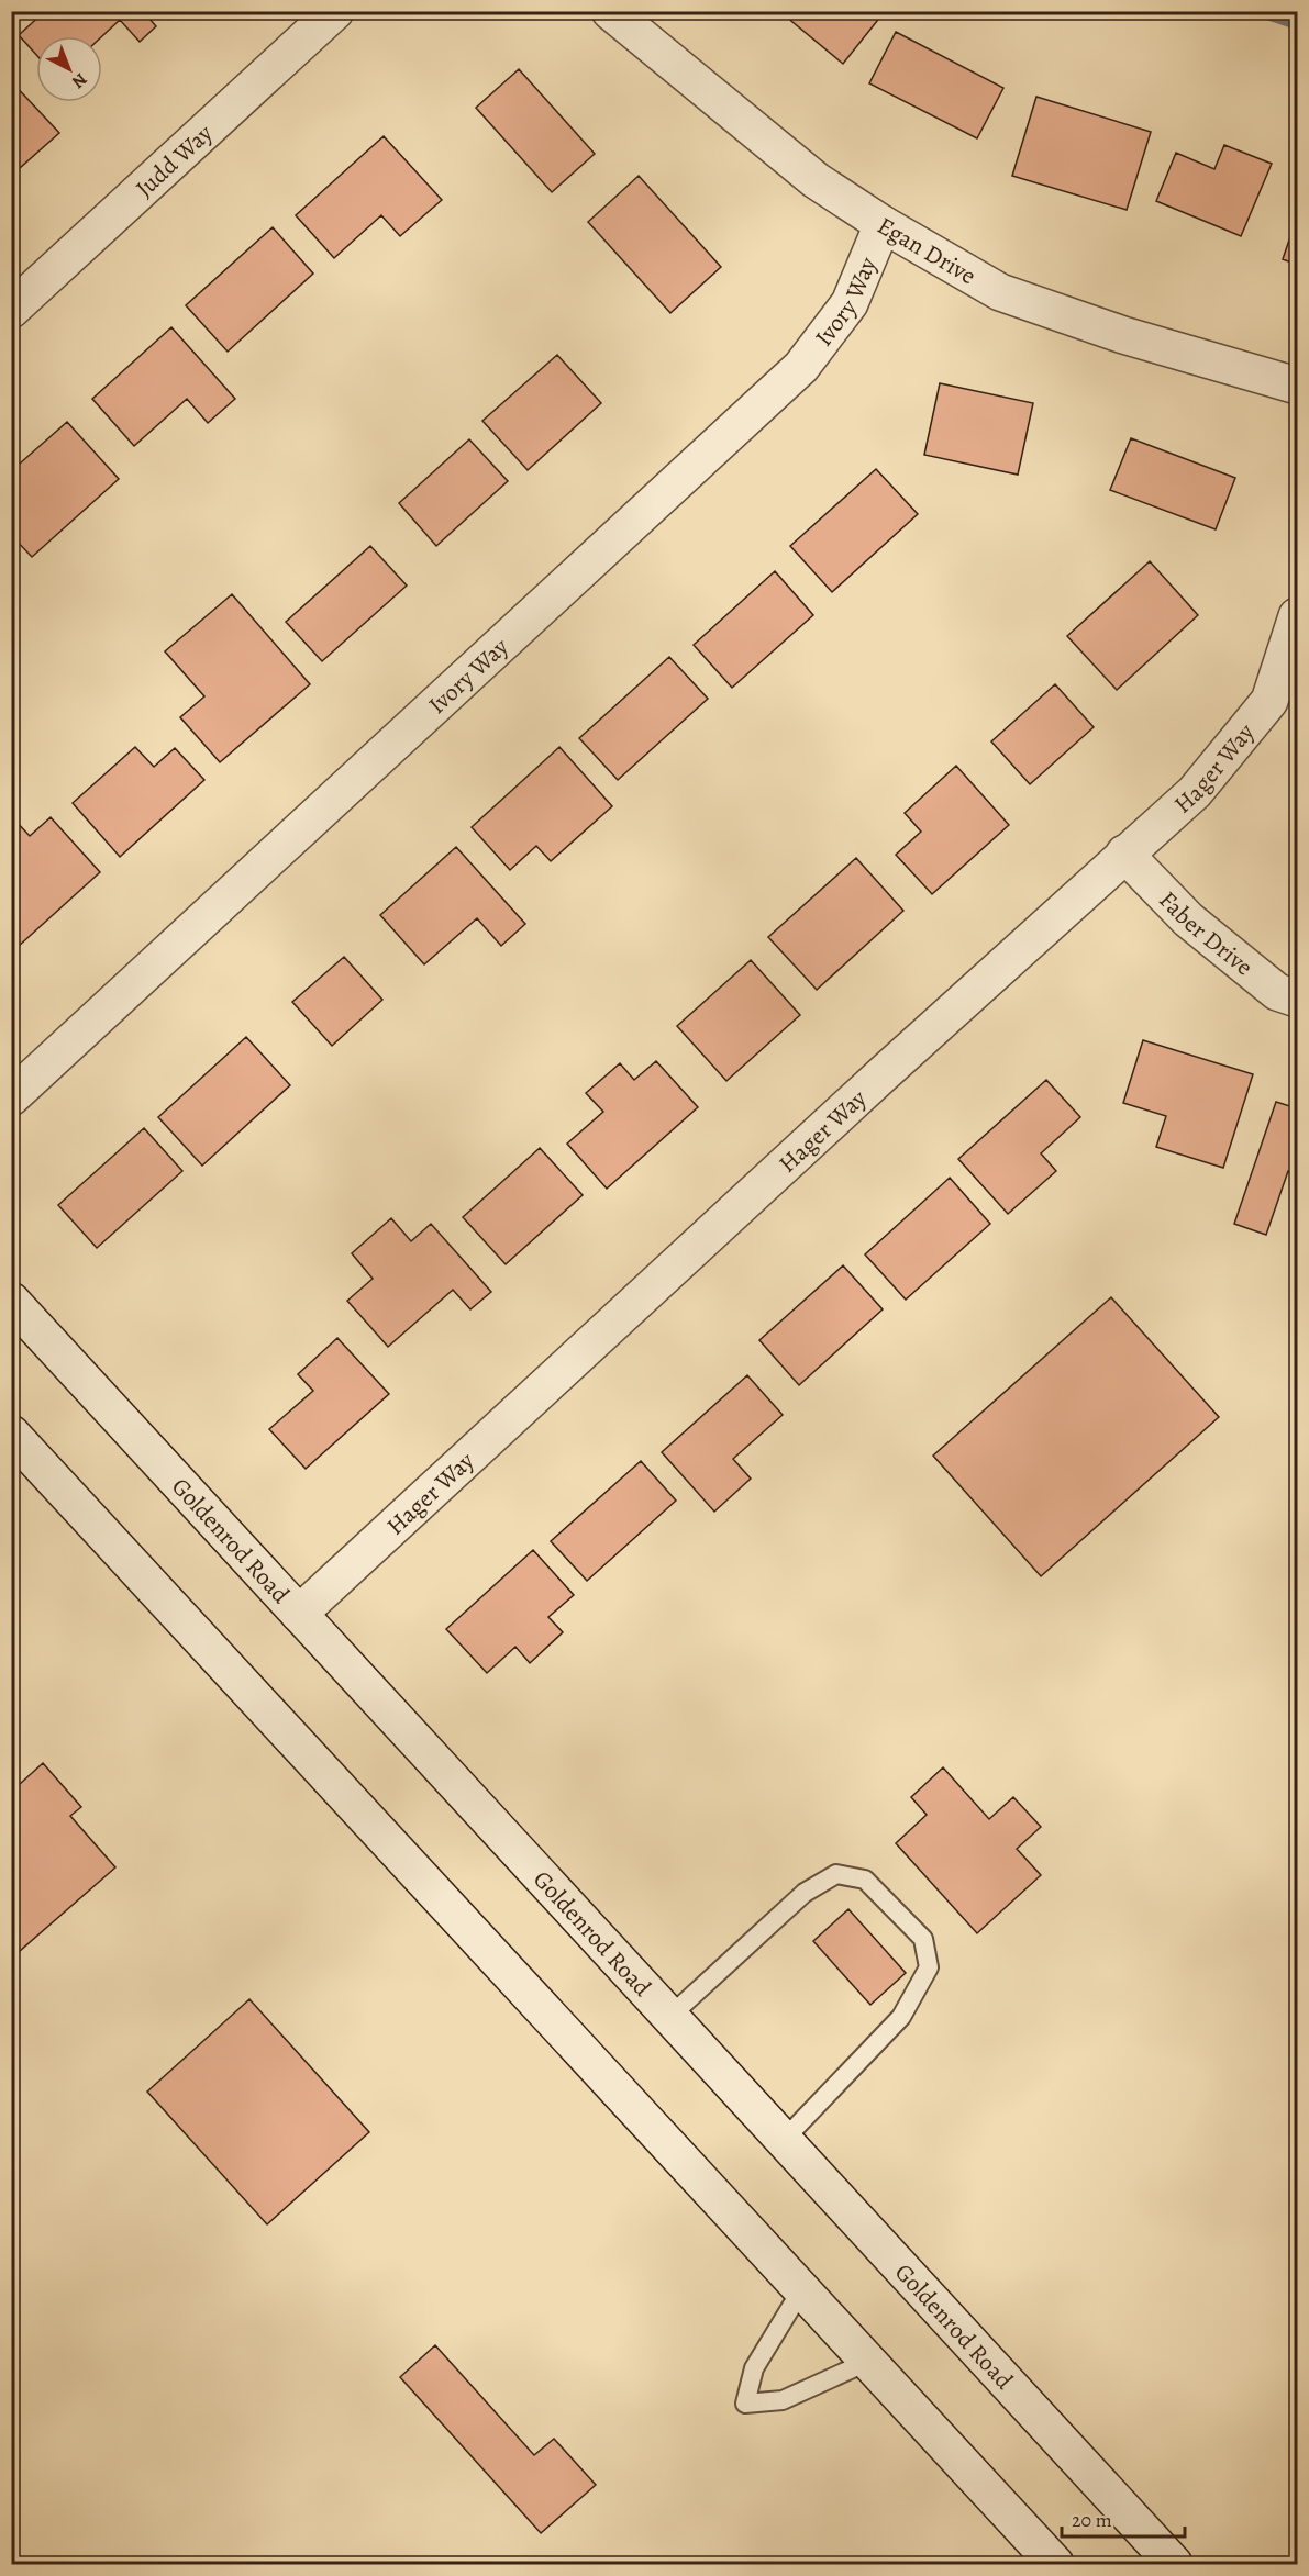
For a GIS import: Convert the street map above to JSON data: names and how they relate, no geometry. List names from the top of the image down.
{
  "streets": {
    "street": [
      "Judd Way",
      "Egan Drive",
      "Ivory Way",
      "Hager Way",
      "Faber Drive",
      "Goldenrod Road"
    ]
  },
  "crossings": [
    ["Egan Drive", "Ivory Way"],
    ["Hager Way", "Faber Drive"],
    ["Hager Way", "Goldenrod Road"]
  ],
  "scale_bar": "20 m",
  "north": "bottom right"
}
